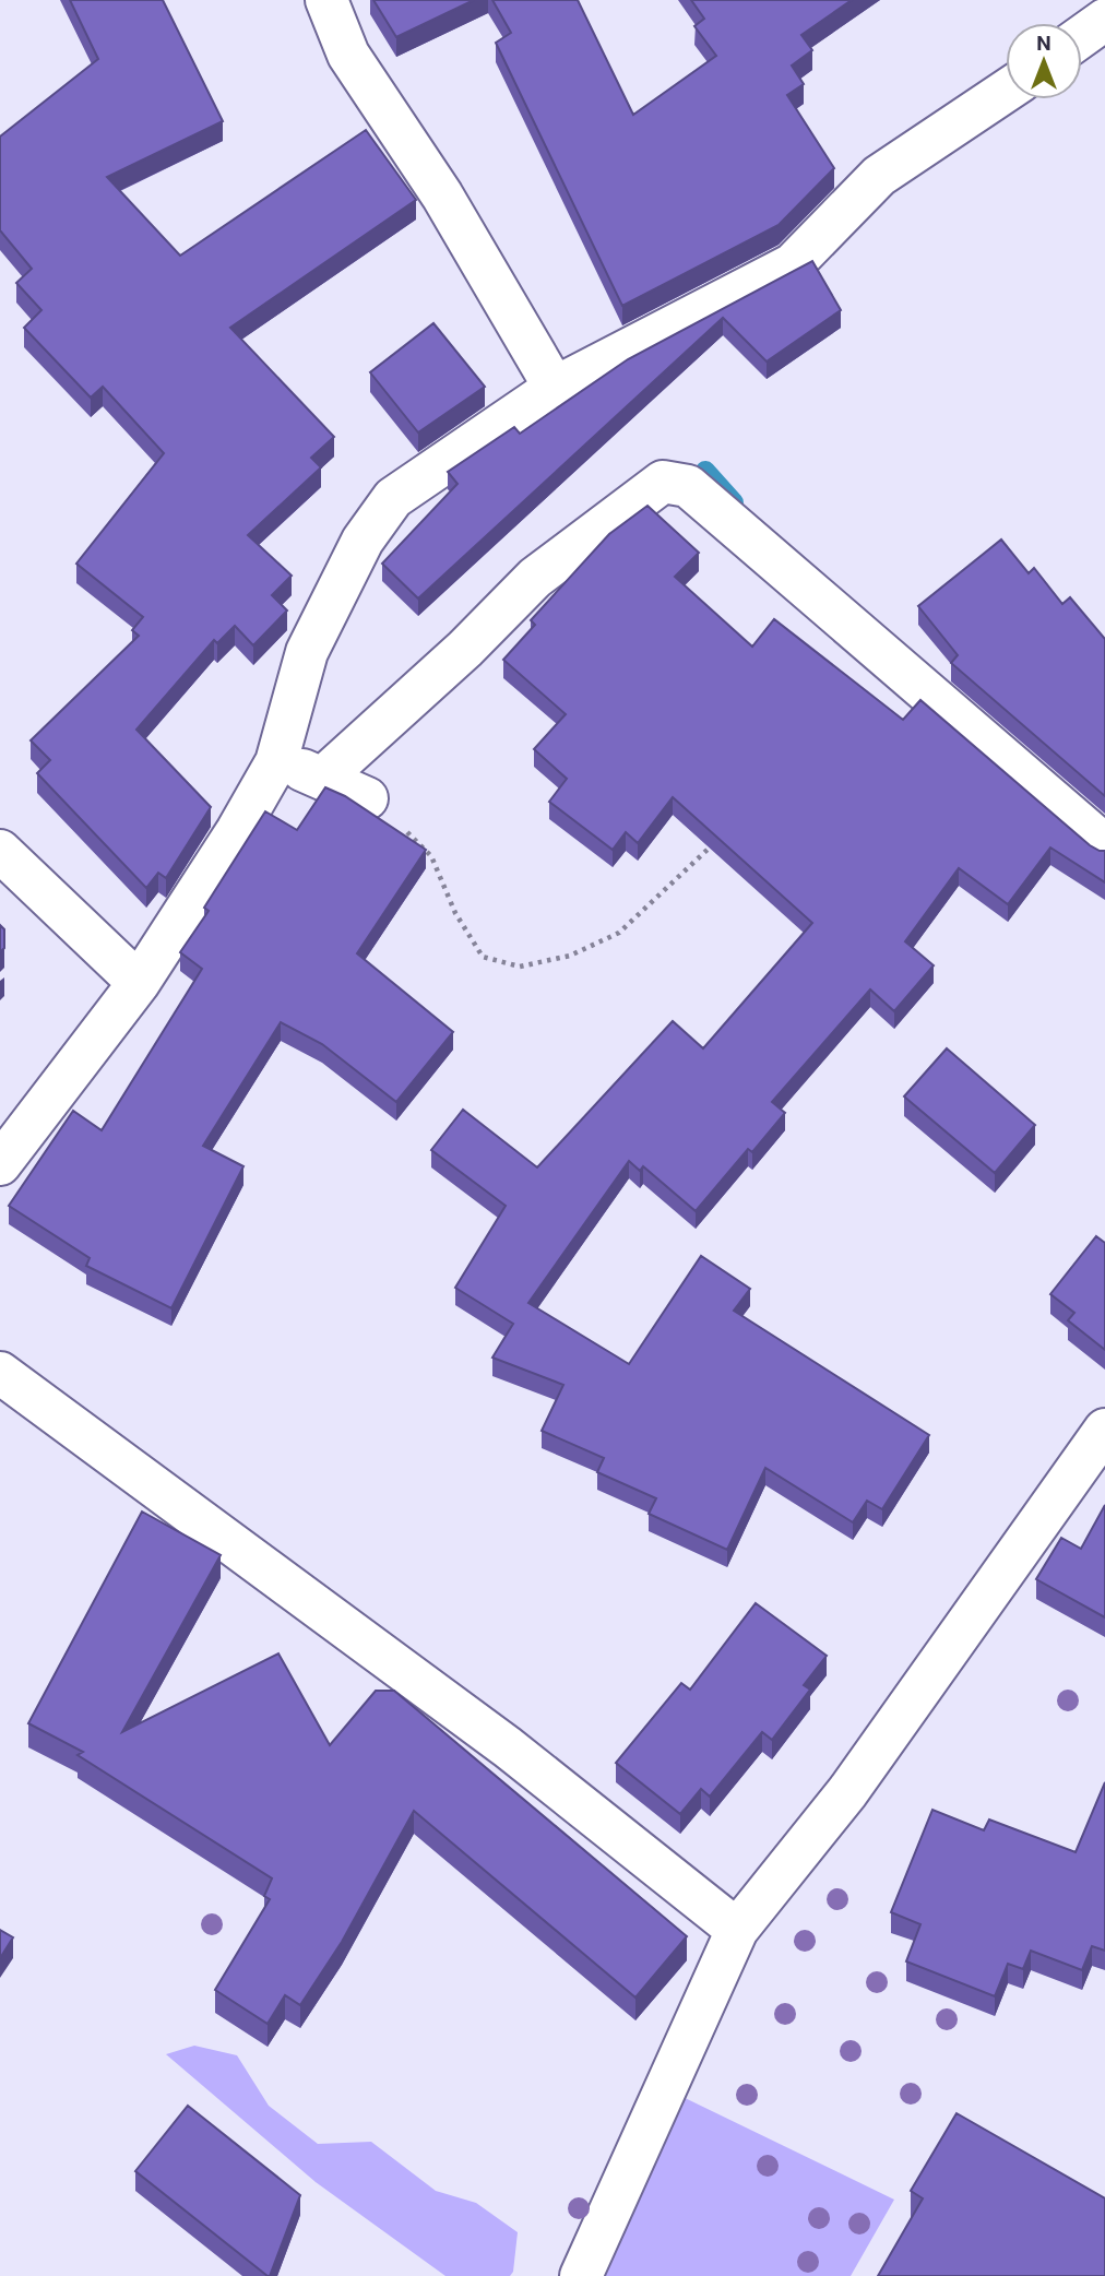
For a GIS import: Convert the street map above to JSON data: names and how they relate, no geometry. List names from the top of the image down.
{
  "north": "top"
}
